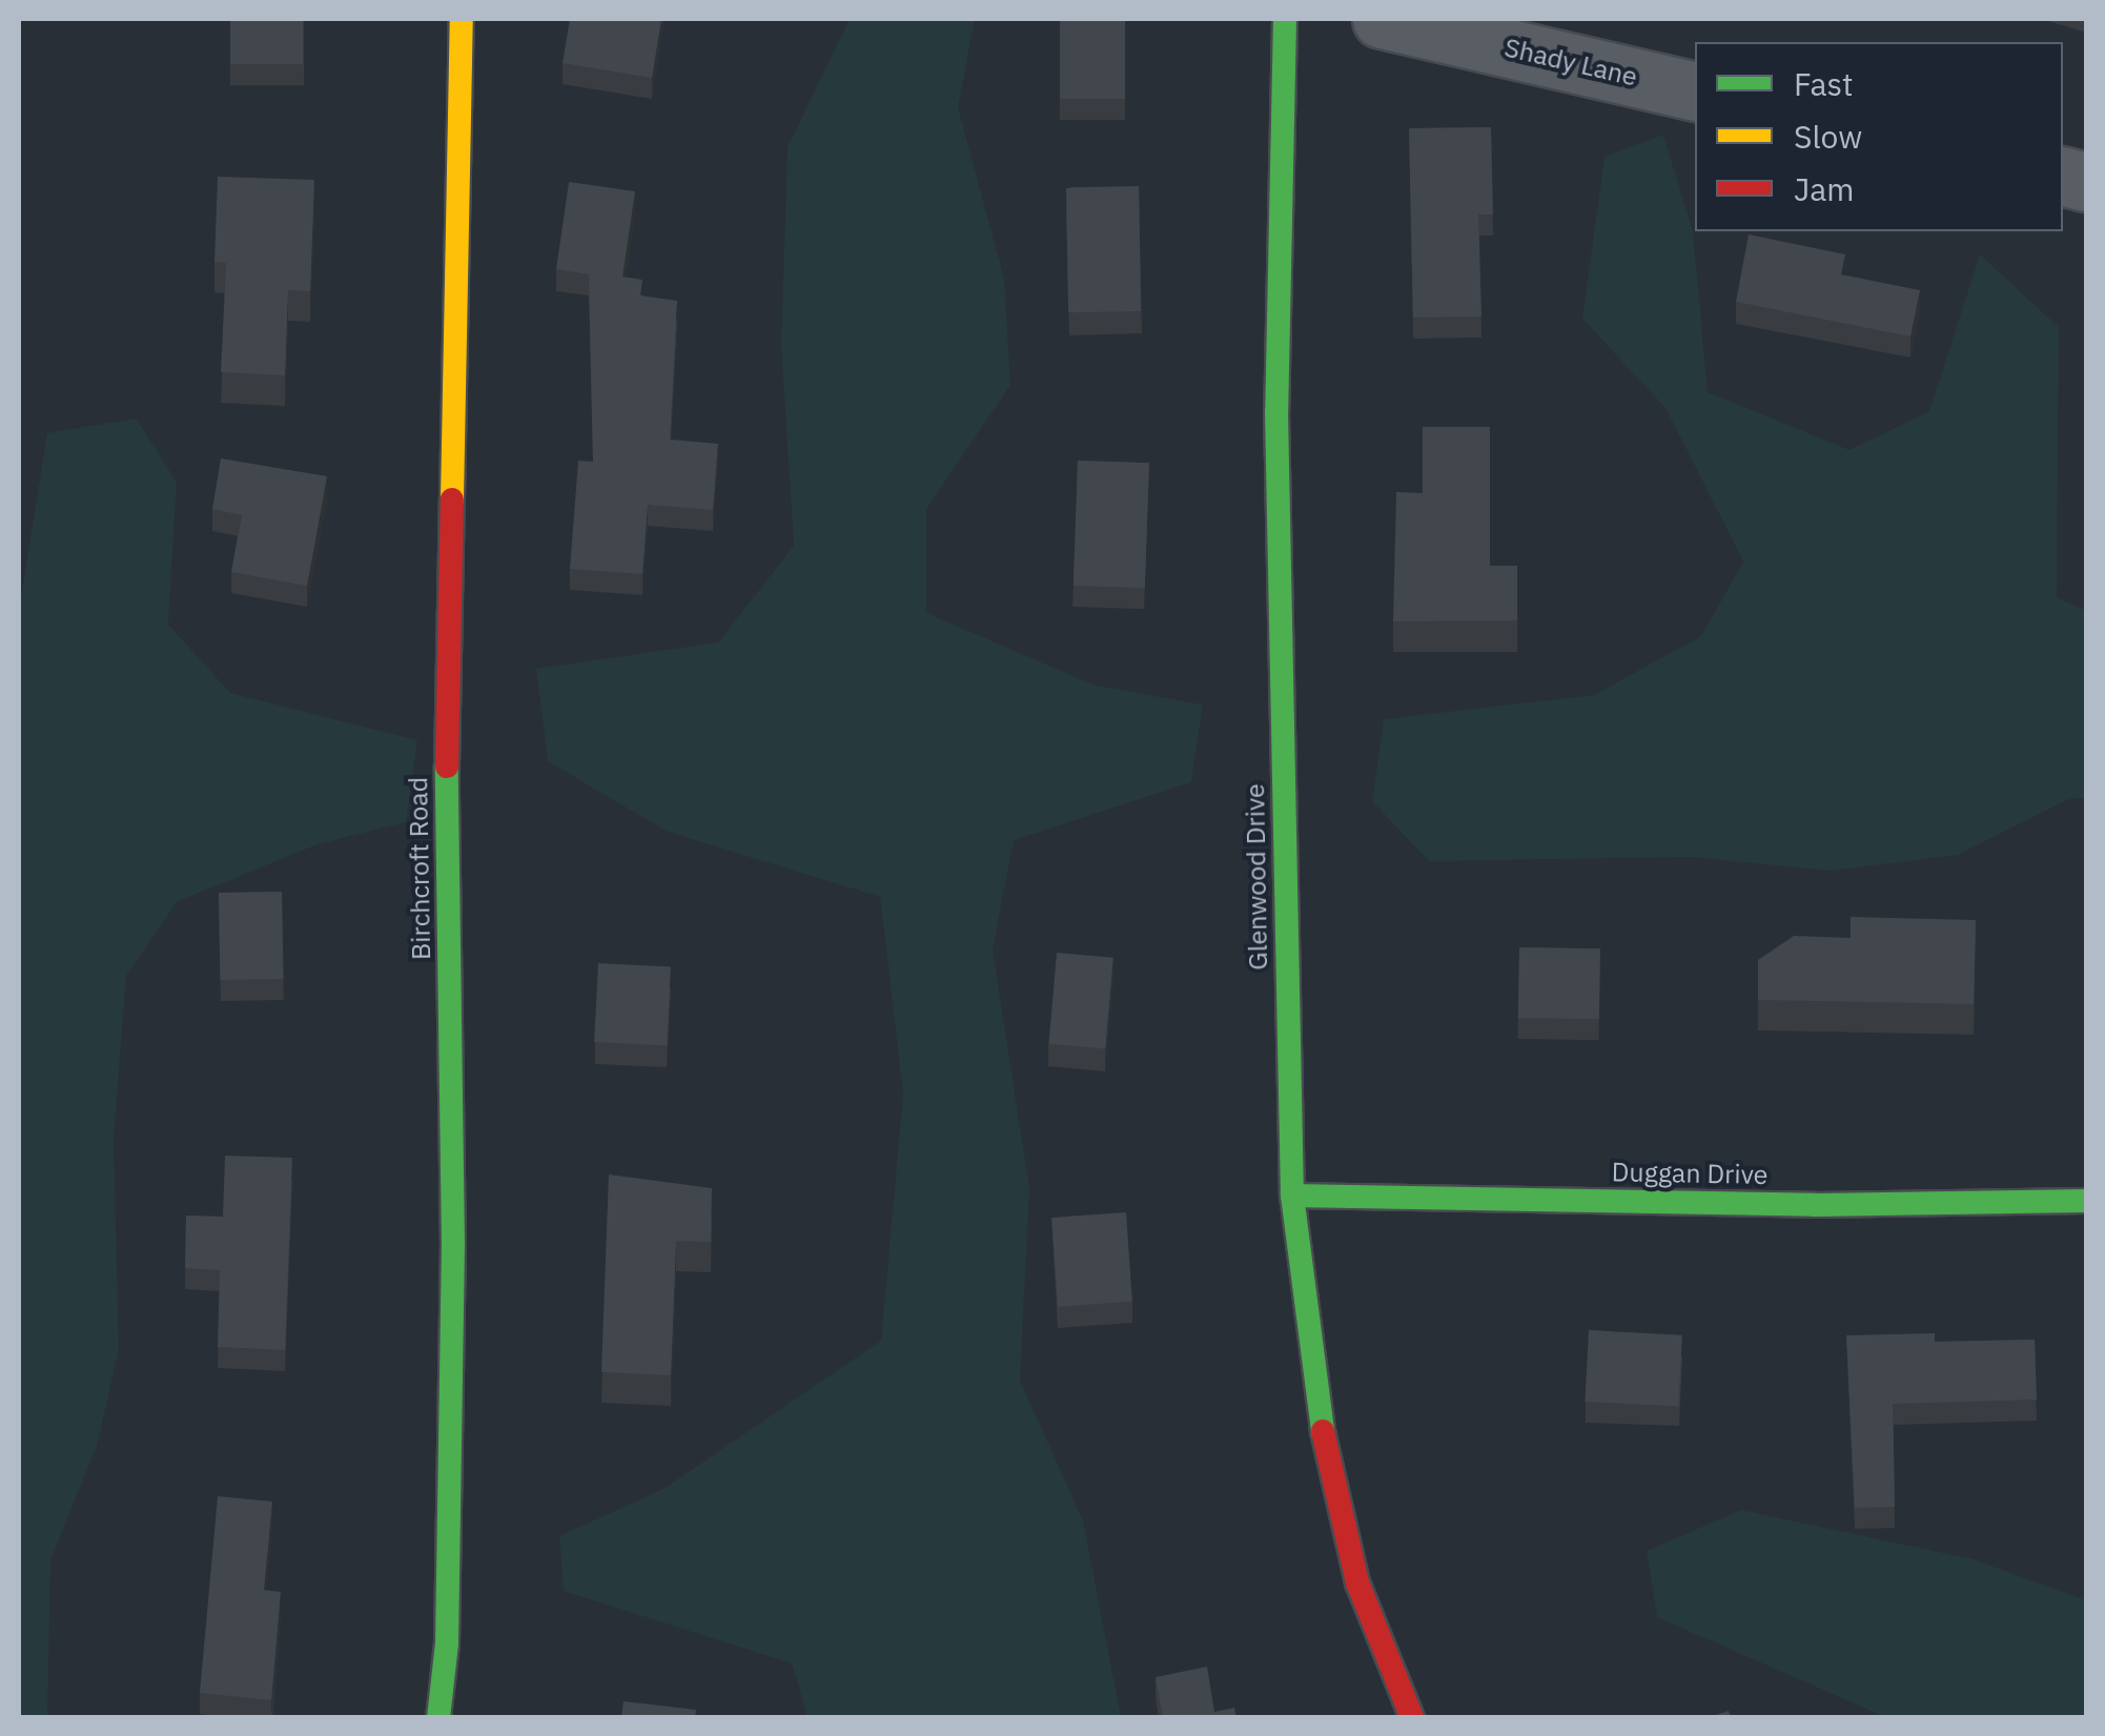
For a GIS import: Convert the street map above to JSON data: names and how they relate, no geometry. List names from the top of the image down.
{
  "streets": {
    "street": [
      "Shady Lane",
      "Birchcroft Road",
      "Glenwood Drive",
      "Duggan Drive"
    ]
  },
  "crossings": [
    ["Glenwood Drive", "Duggan Drive"]
  ],
  "legend": ["Fast", "Slow", "Jam"]
}
